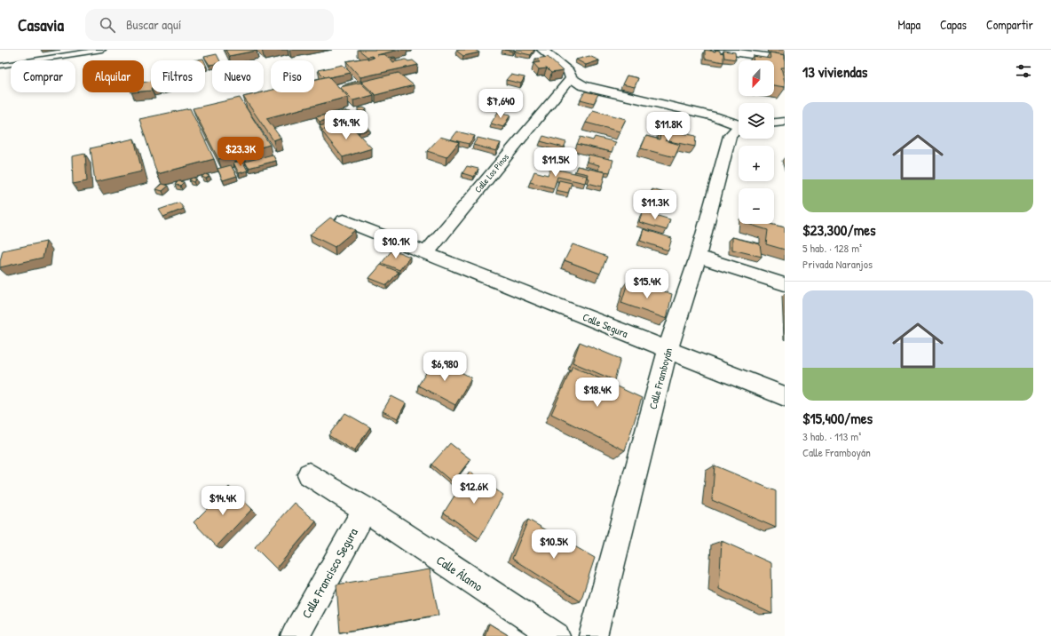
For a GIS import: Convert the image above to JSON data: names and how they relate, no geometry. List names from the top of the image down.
{
  "streets": {
    "street": [
      "Calle Los Pinos",
      "Calle Segura",
      "Calle Framboyán",
      "Calle Francisco Segura",
      "Calle Álamo"
    ]
  },
  "crossings": [
    ["Calle Los Pinos", "Calle Segura"],
    ["Calle Segura", "Calle Framboyán"],
    ["Calle Francisco Segura", "Calle Álamo"]
  ],
  "north": "bottom",
  "page": {
    "header": "Casavia",
    "search": "Buscar aquí",
    "nav": ["Mapa", "Capas", "Compartir"],
    "heading": "13 viviendas",
    "map_buttons": ["+", "−"],
    "chip": [
      "Comprar",
      "Alquilar",
      "Filtros",
      "Nuevo",
      "Piso"
    ],
    "price": [
      "$7,640",
      "$14.9K",
      "$11.8K",
      "$23.3K",
      "$11.5K",
      "$11.3K",
      "$10.1K",
      "$15.4K",
      "$6,980",
      "$18.4K",
      "$12.6K",
      "$14.4K",
      "$10.5K"
    ],
    "list": [
      {
        "name": "$23,300/mes",
        "note": "5 hab. · 128 m² · Privada Naranjos"
      },
      {
        "name": "$15,400/mes",
        "note": "3 hab. · 113 m² · Calle Framboyán"
      }
    ]
  }
}
